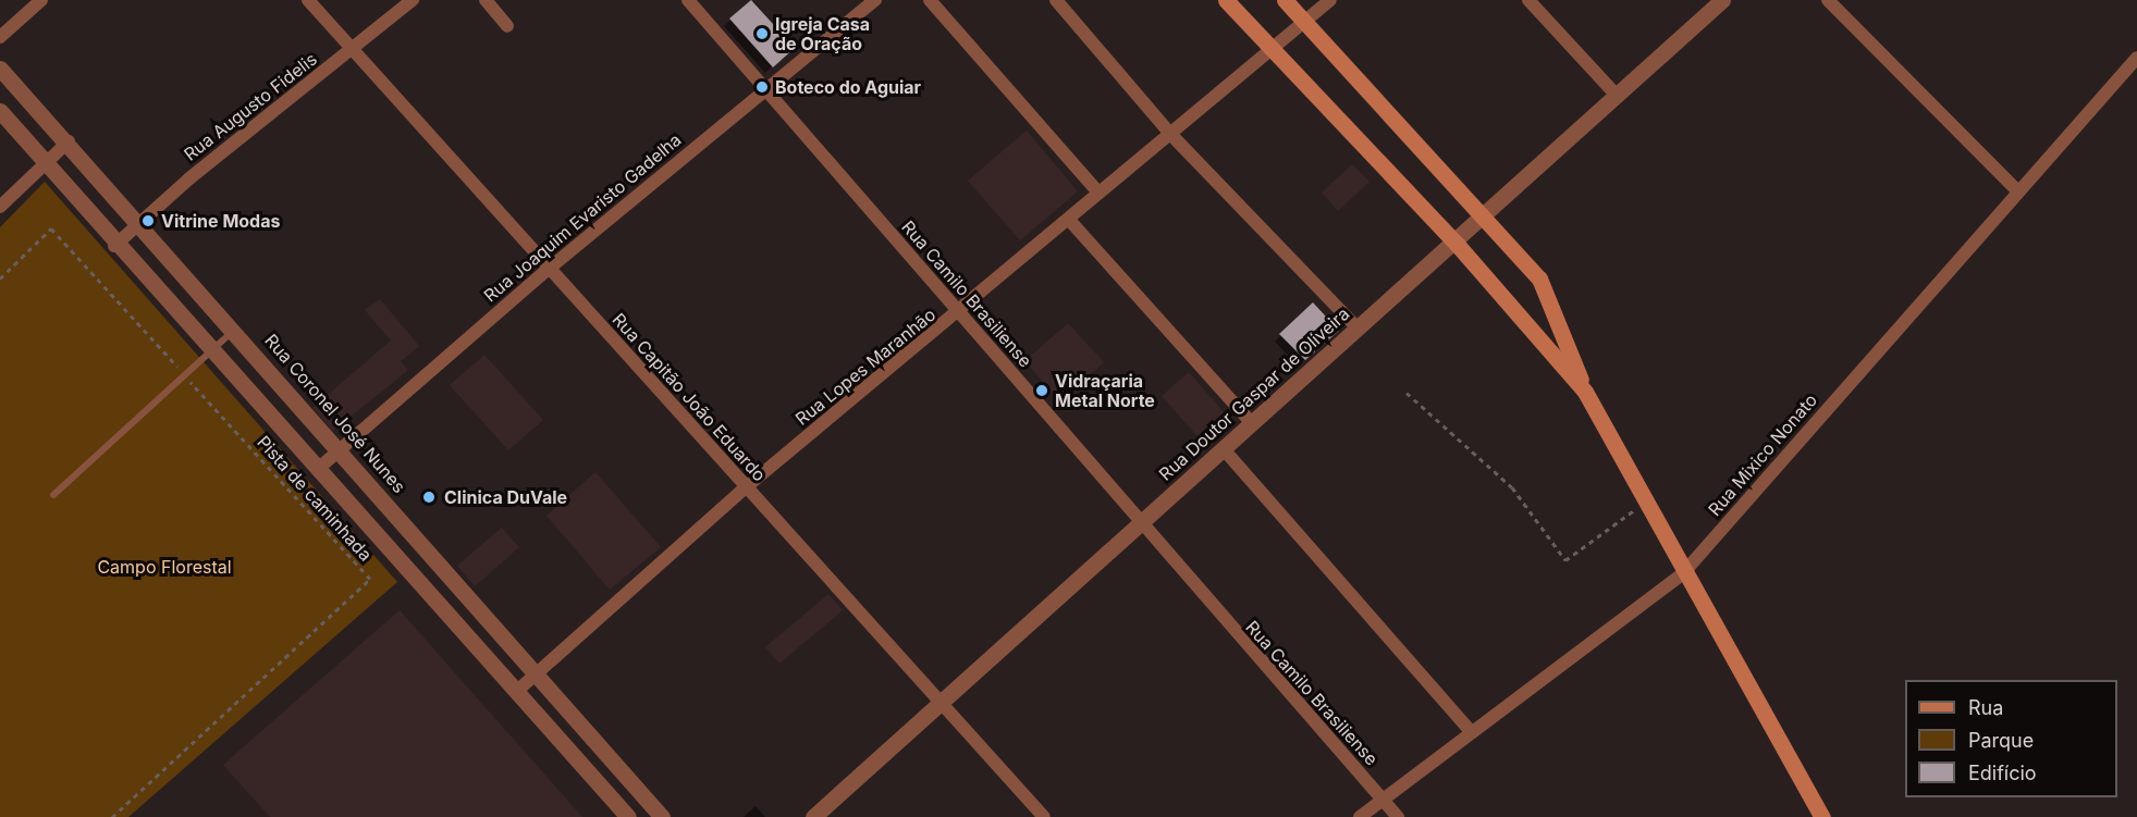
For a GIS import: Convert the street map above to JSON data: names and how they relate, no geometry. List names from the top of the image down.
{
  "streets": {
    "street": [
      "Rua Augusto Fidelis",
      "Rua Joaquim Evaristo Gadelha",
      "Rua Camilo Brasiliense",
      "Rua Lopes Maranhão",
      "Rua Doutor Gaspar de Oliveira",
      "Rua Capitão João Eduardo",
      "Rua Coronel José Nunes",
      "Rua Mixico Nonato"
    ],
    "path": ["Pista de caminhada"]
  },
  "crossings": [
    ["Rua Augusto Fidelis", "Rua Capitão João Eduardo"],
    ["Rua Augusto Fidelis", "Rua Coronel José Nunes"],
    ["Rua Joaquim Evaristo Gadelha", "Rua Camilo Brasiliense"],
    ["Rua Joaquim Evaristo Gadelha", "Rua Capitão João Eduardo"],
    ["Rua Joaquim Evaristo Gadelha", "Rua Coronel José Nunes"],
    ["Rua Camilo Brasiliense", "Rua Lopes Maranhão"],
    ["Rua Camilo Brasiliense", "Rua Doutor Gaspar de Oliveira"],
    ["Rua Camilo Brasiliense", "Rua Mixico Nonato"],
    ["Rua Lopes Maranhão", "Rua Capitão João Eduardo"],
    ["Rua Lopes Maranhão", "Rua Coronel José Nunes"],
    ["Rua Doutor Gaspar de Oliveira", "Rua Capitão João Eduardo"]
  ],
  "parks": ["Campo Florestal"],
  "places": [
    "Igreja Casa de Oração",
    "Boteco do Aguiar",
    "Vitrine Modas",
    "Vidraçaria Metal Norte",
    "Clinica DuVale"
  ],
  "legend": ["Rua", "Parque", "Edifício"]
}
